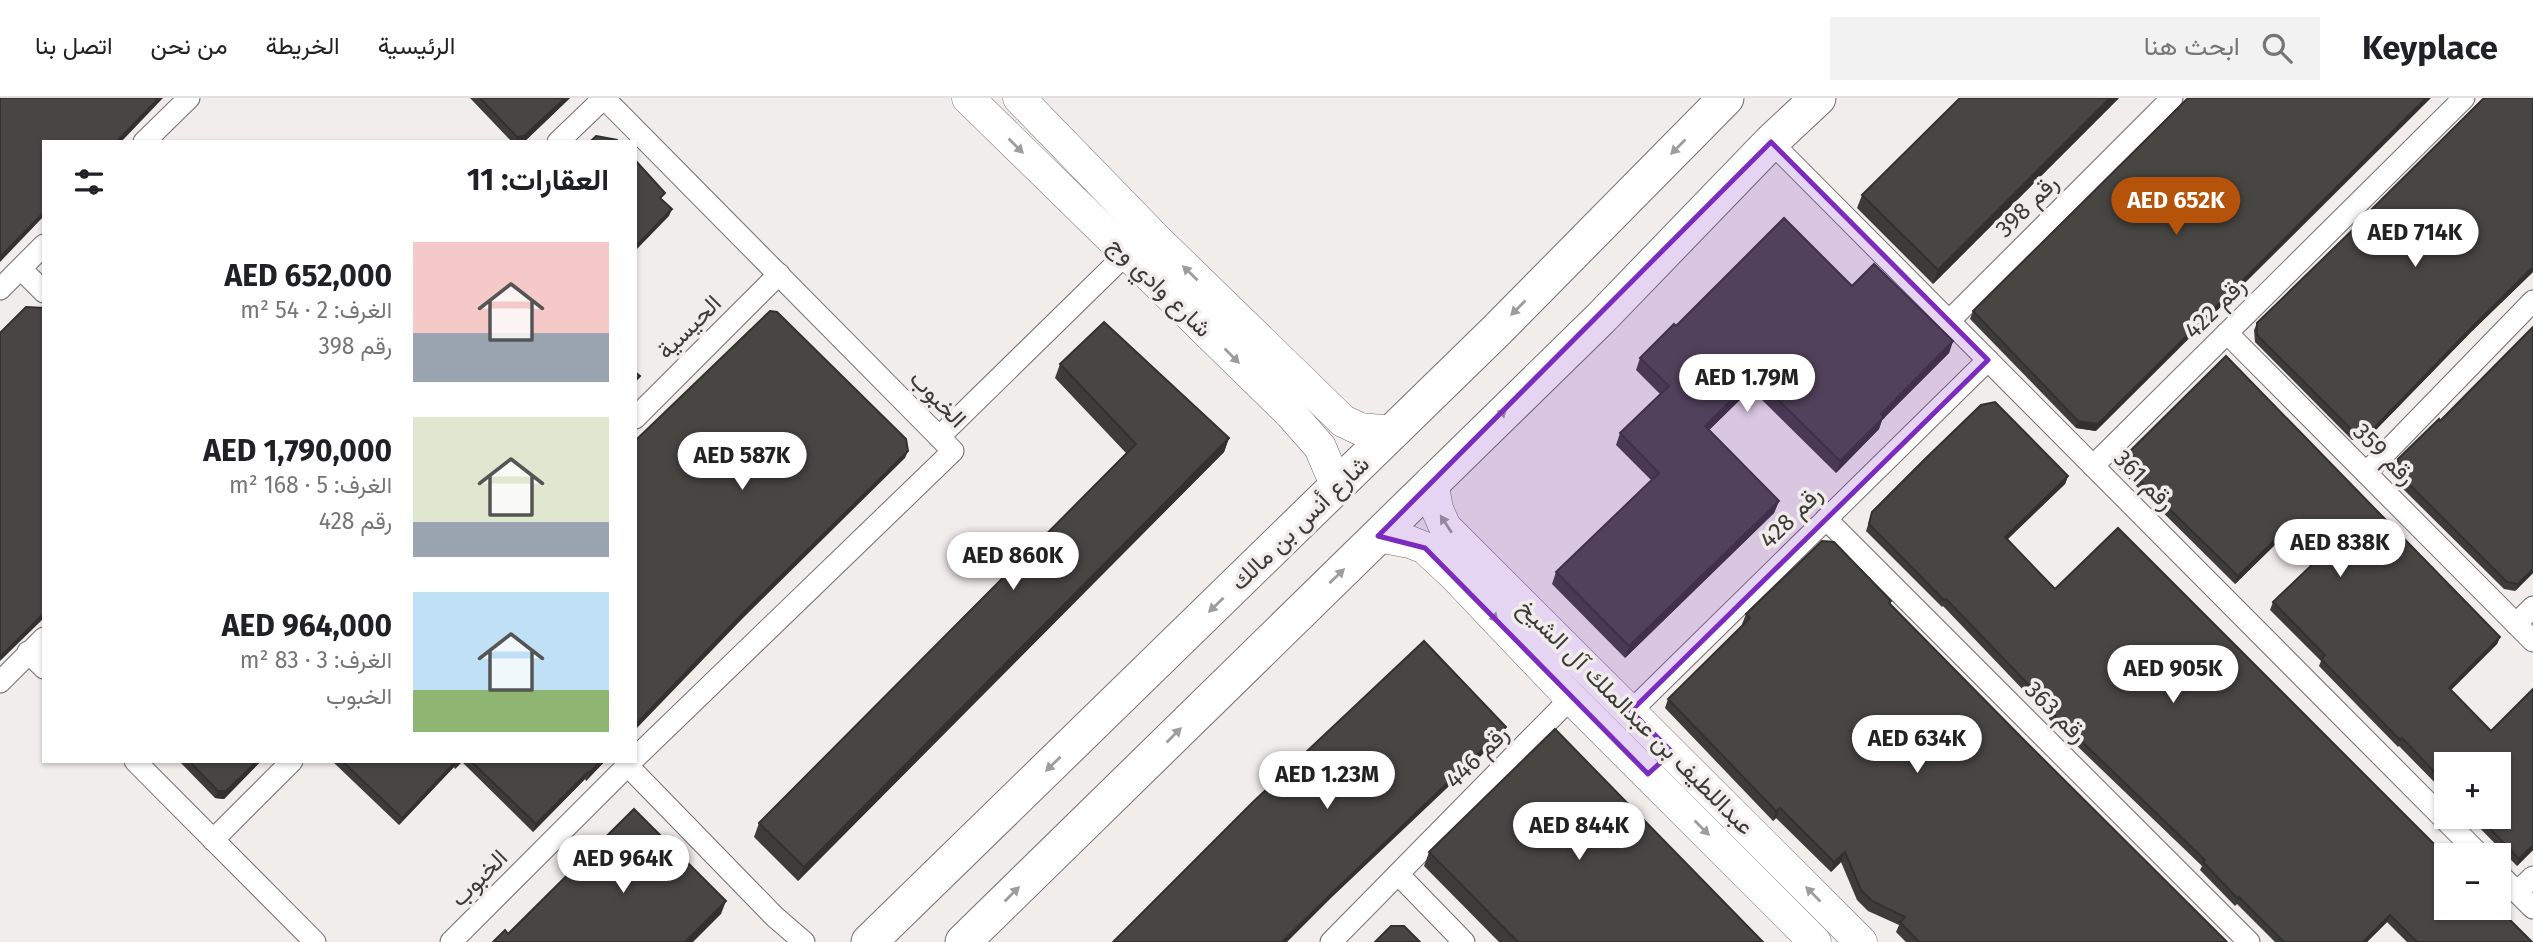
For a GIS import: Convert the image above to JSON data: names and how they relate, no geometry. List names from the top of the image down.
{
  "streets": {
    "main road": ["شارع أنس بن مالك"],
    "street": [
      "رقم 398",
      "شارع وادي وج",
      "رقم 422",
      "الحيسية",
      "الخبوب",
      "رقم 359",
      "رقم 361",
      "رقم 428",
      "رقم 363",
      "عبداللطيف بن عبدالملك آل الشيخ",
      "رقم 446"
    ]
  },
  "crossings": [
    ["رقم 398", "رقم 361"],
    ["شارع وادي وج", "شارع أنس بن مالك"],
    ["رقم 422", "رقم 359"],
    ["رقم 422", "رقم 361"],
    ["الحيسية", "الخبوب"],
    ["رقم 361", "رقم 428"],
    ["رقم 428", "رقم 363"],
    ["رقم 428", "عبداللطيف بن عبدالملك آل الشيخ"],
    ["عبداللطيف بن عبدالملك آل الشيخ", "رقم 446"]
  ],
  "page": {
    "header": "Keyplace",
    "search": "ابحث هنا",
    "nav": [
      "الرئيسية",
      "الخريطة",
      "من نحن",
      "اتصل بنا"
    ],
    "heading": "العقارات: 11",
    "price": [
      "AED 652K",
      "AED 714K",
      "AED 1.79M",
      "AED 587K",
      "AED 838K",
      "AED 860K",
      "AED 905K",
      "AED 634K",
      "AED 1.23M",
      "AED 844K",
      "AED 964K"
    ],
    "list": [
      {
        "name": "AED 652,000",
        "note": "الغرف: 2 · 54 m² · رقم 398"
      },
      {
        "name": "AED 1,790,000",
        "note": "الغرف: 5 · 168 m² · رقم 428"
      },
      {
        "name": "AED 964,000",
        "note": "الغرف: 3 · 83 m² · الخبوب"
      }
    ],
    "map_buttons": ["+", "−"]
  }
}
